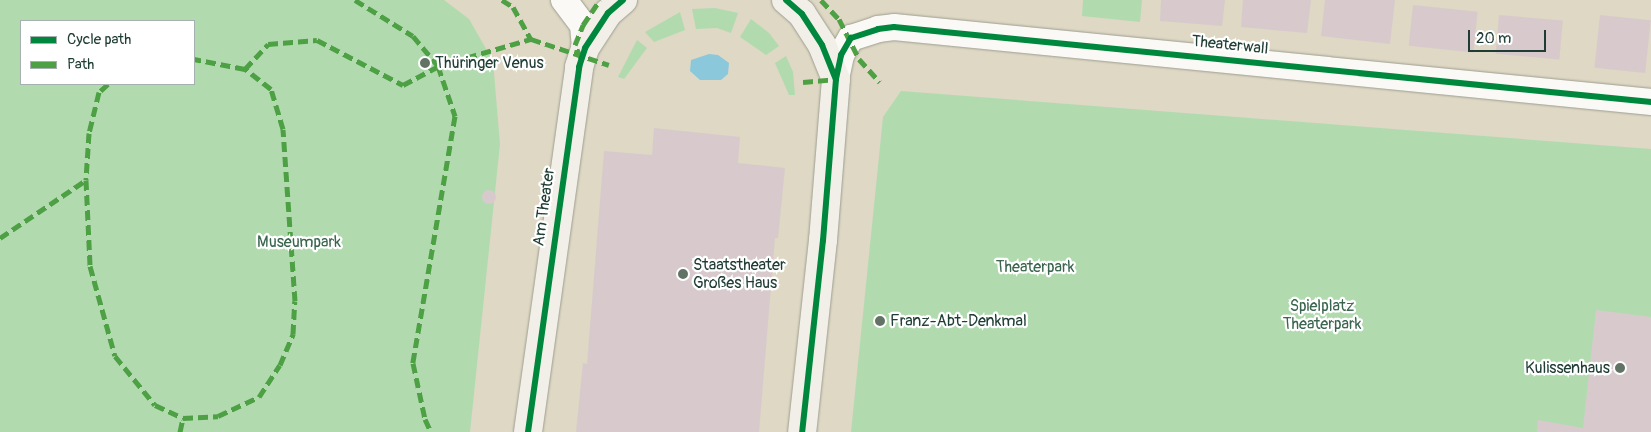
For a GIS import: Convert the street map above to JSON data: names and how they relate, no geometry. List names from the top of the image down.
{
  "streets": {
    "street": ["Theaterwall", "Am Theater"]
  },
  "parks": ["Museumpark", "Theaterpark", "Spielplatz Theaterpark"],
  "places": [
    "Thüringer Venus",
    "Staatstheater Großes Haus",
    "Franz-Abt-Denkmal",
    "Kulissenhaus"
  ],
  "legend": ["Cycle path", "Path"],
  "scale_bar": "20 m"
}
